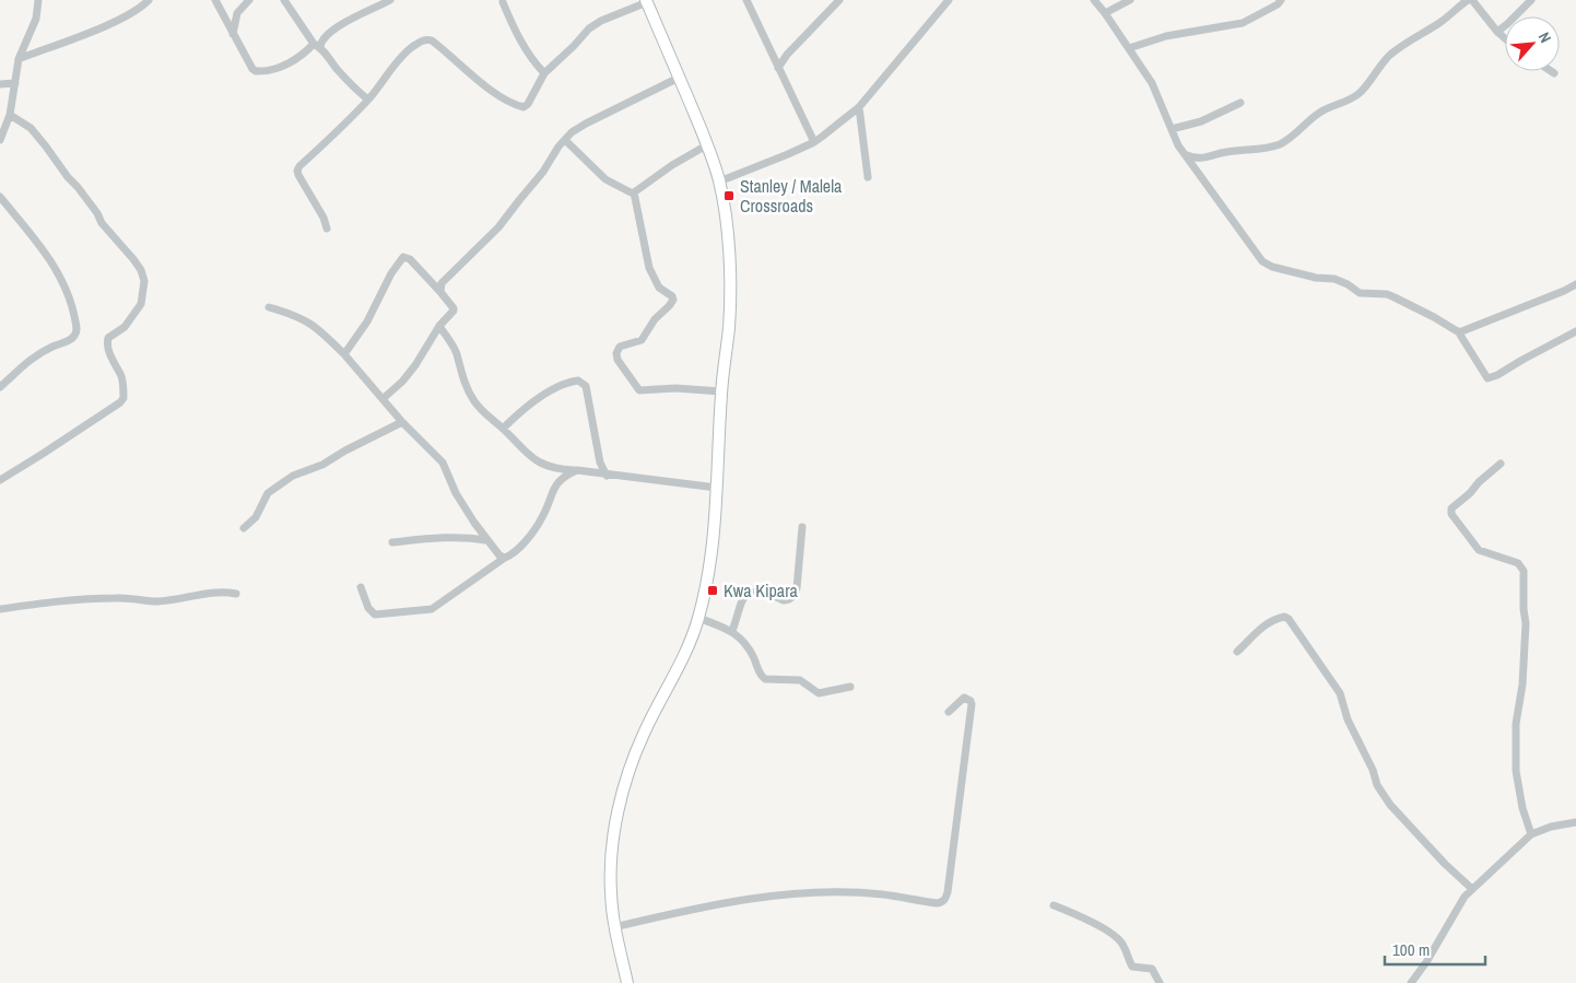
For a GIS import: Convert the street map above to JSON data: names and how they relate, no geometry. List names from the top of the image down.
{
  "places": {
    "transit": ["Stanley / Malela Crossroads", "Kwa Kipara"]
  },
  "scale_bar": "100 m",
  "north": "top right"
}
